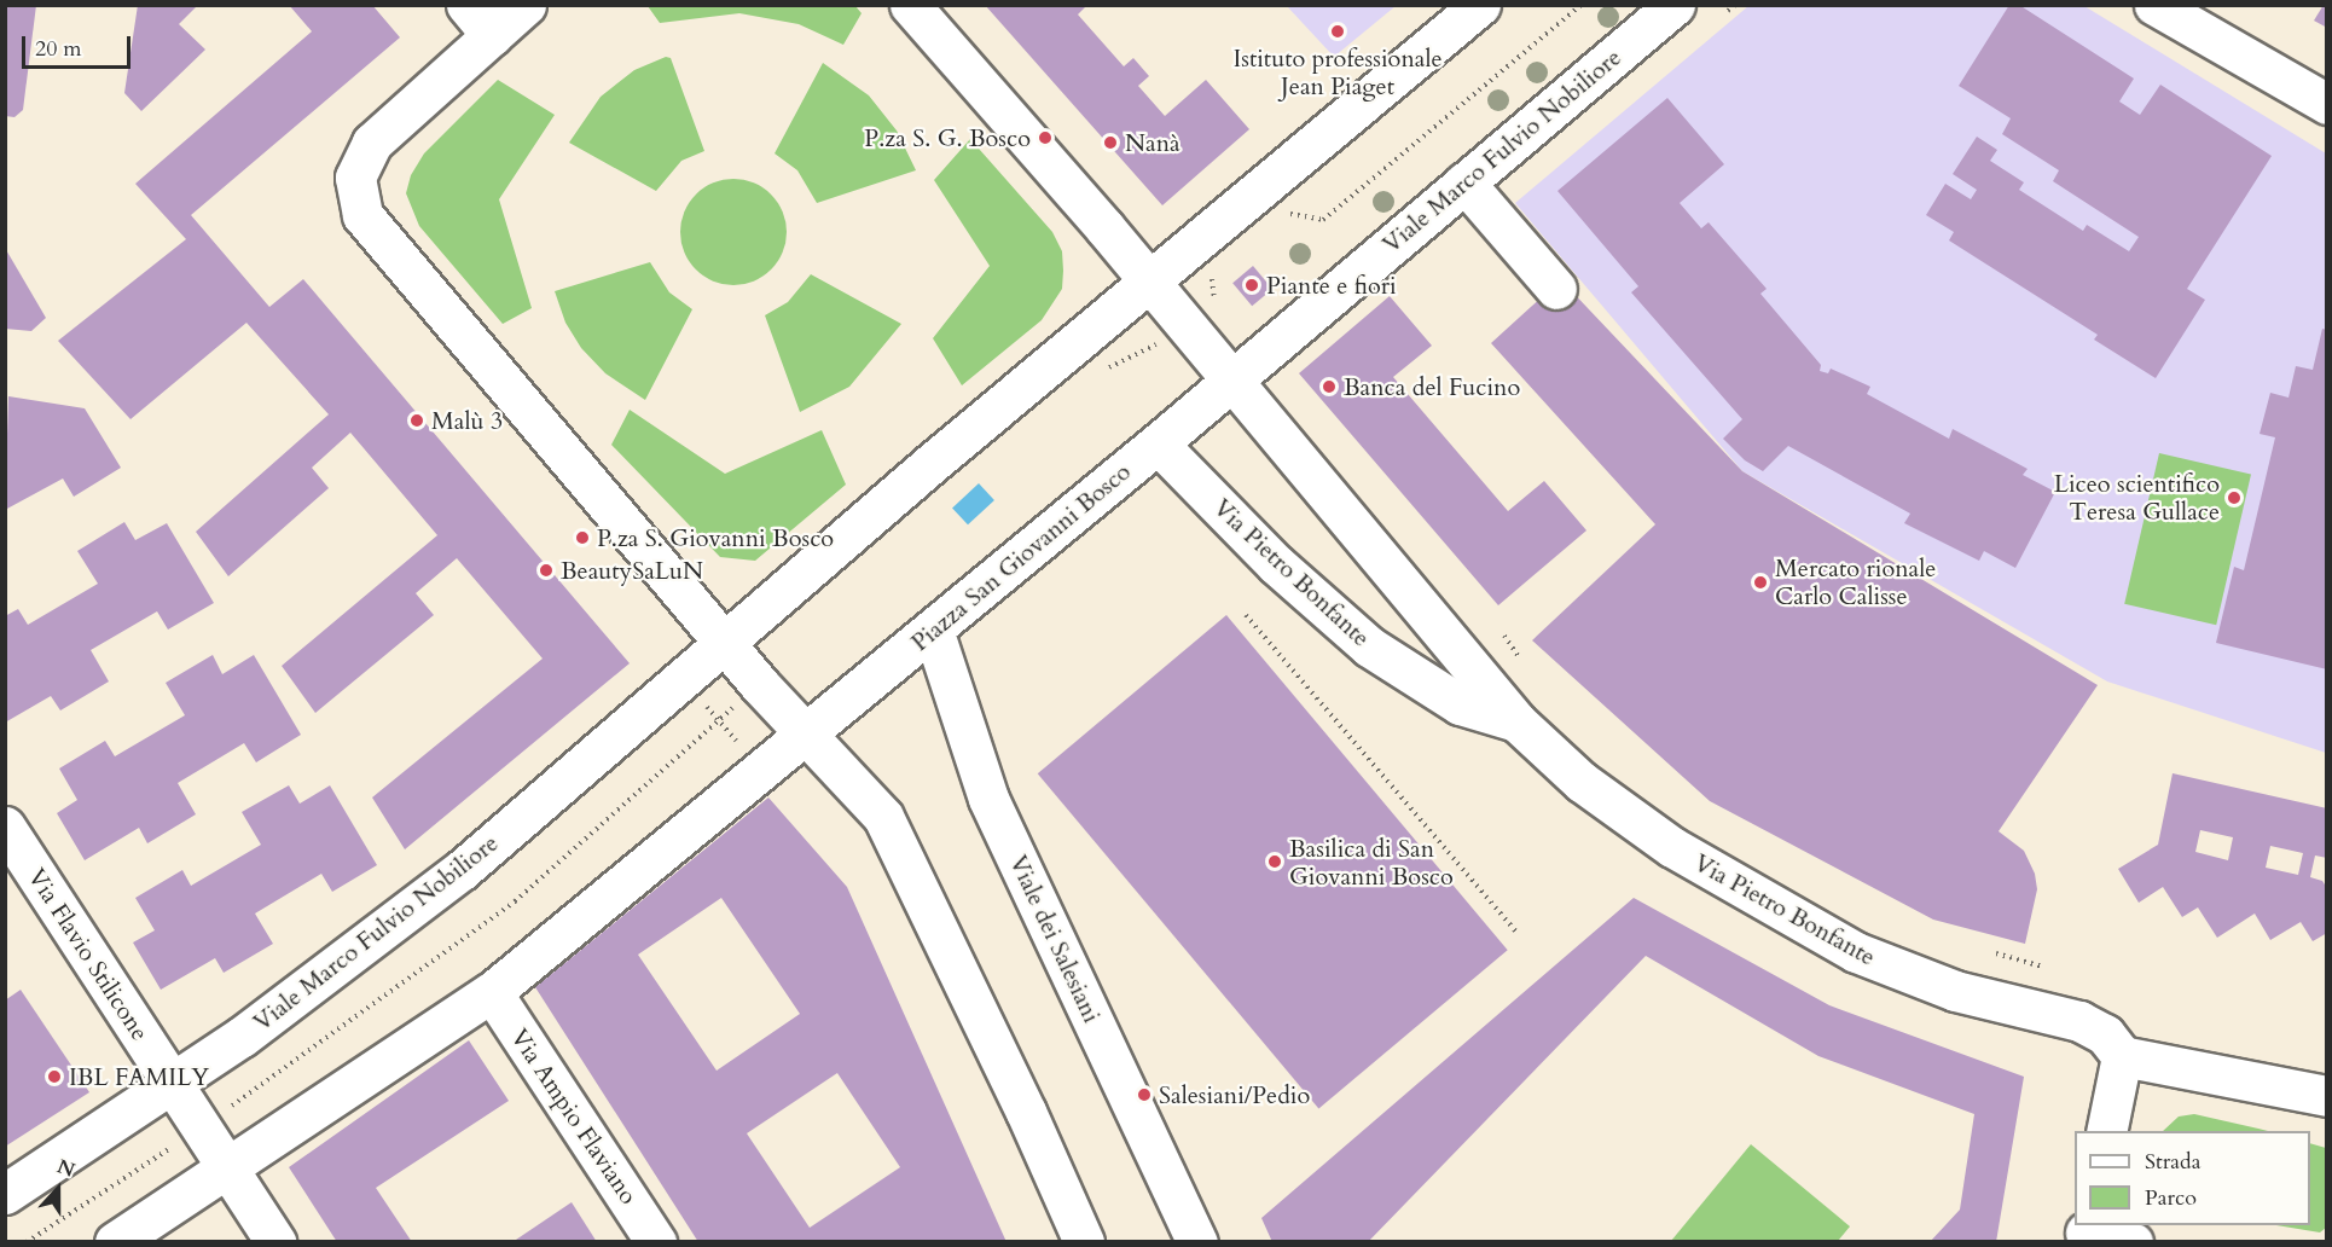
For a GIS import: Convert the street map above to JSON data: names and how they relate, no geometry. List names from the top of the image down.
{
  "streets": {
    "street": [
      "Viale Marco Fulvio Nobiliore",
      "Piazza San Giovanni Bosco",
      "Via Pietro Bonfante",
      "Viale dei Salesiani",
      "Via Flavio Stilicone",
      "Via Ampio Flaviano"
    ]
  },
  "crossings": [
    ["Viale Marco Fulvio Nobiliore", "Piazza San Giovanni Bosco"],
    ["Viale Marco Fulvio Nobiliore", "Via Pietro Bonfante"],
    ["Viale Marco Fulvio Nobiliore", "Via Flavio Stilicone"],
    ["Piazza San Giovanni Bosco", "Via Pietro Bonfante"],
    ["Piazza San Giovanni Bosco", "Viale dei Salesiani"]
  ],
  "places": [
    "Istituto professionale Jean Piaget",
    "P.za S. G. Bosco",
    "Nanà",
    "Piante e fiori",
    "Banca del Fucino",
    "Malù 3",
    "Liceo scientifico Teresa Gullace",
    "P.za S. Giovanni Bosco",
    "BeautySaLuN",
    "Mercato rionale Carlo Calisse",
    "Basilica di San Giovanni Bosco",
    "IBL FAMILY",
    "Salesiani/Pedio"
  ],
  "legend": ["Strada", "Parco"],
  "scale_bar": "20 m",
  "north": "top"
}
